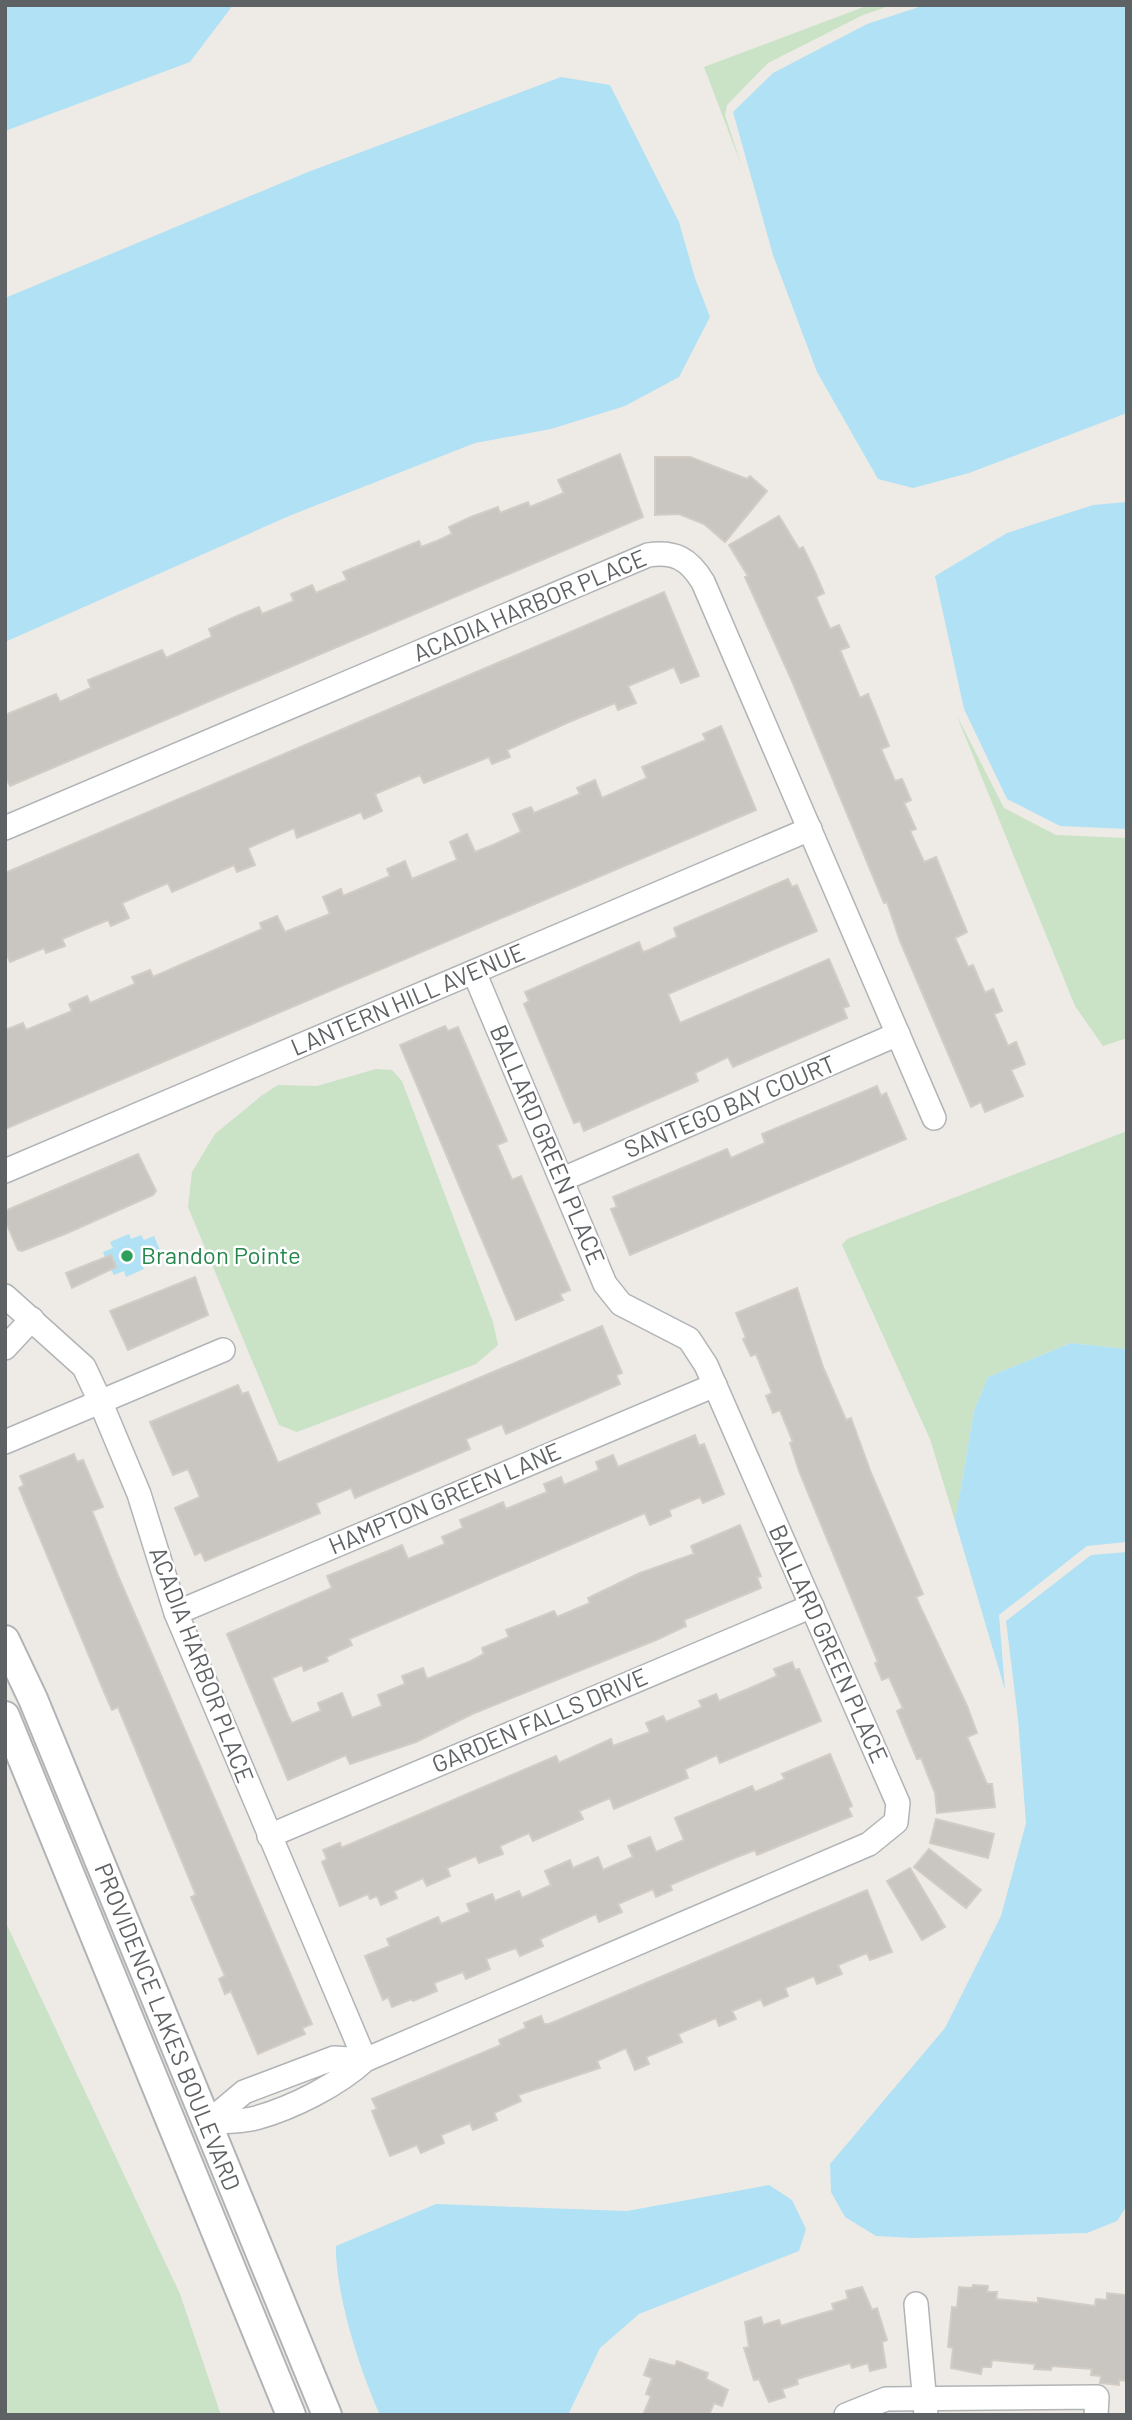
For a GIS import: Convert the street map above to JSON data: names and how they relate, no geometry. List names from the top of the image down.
{
  "streets": {
    "street": [
      "ACADIA HARBOR PLACE",
      "LANTERN HILL AVENUE",
      "SANTEGO BAY COURT",
      "BALLARD GREEN PLACE",
      "HAMPTON GREEN LANE",
      "GARDEN FALLS DRIVE",
      "PROVIDENCE LAKES BOULEVARD"
    ]
  },
  "crossings": [
    ["ACADIA HARBOR PLACE", "LANTERN HILL AVENUE"],
    ["ACADIA HARBOR PLACE", "SANTEGO BAY COURT"],
    ["ACADIA HARBOR PLACE", "BALLARD GREEN PLACE"],
    ["ACADIA HARBOR PLACE", "HAMPTON GREEN LANE"],
    ["ACADIA HARBOR PLACE", "GARDEN FALLS DRIVE"],
    ["LANTERN HILL AVENUE", "BALLARD GREEN PLACE"],
    ["SANTEGO BAY COURT", "BALLARD GREEN PLACE"],
    ["BALLARD GREEN PLACE", "HAMPTON GREEN LANE"],
    ["BALLARD GREEN PLACE", "GARDEN FALLS DRIVE"]
  ],
  "places": ["Brandon Pointe"]
}
